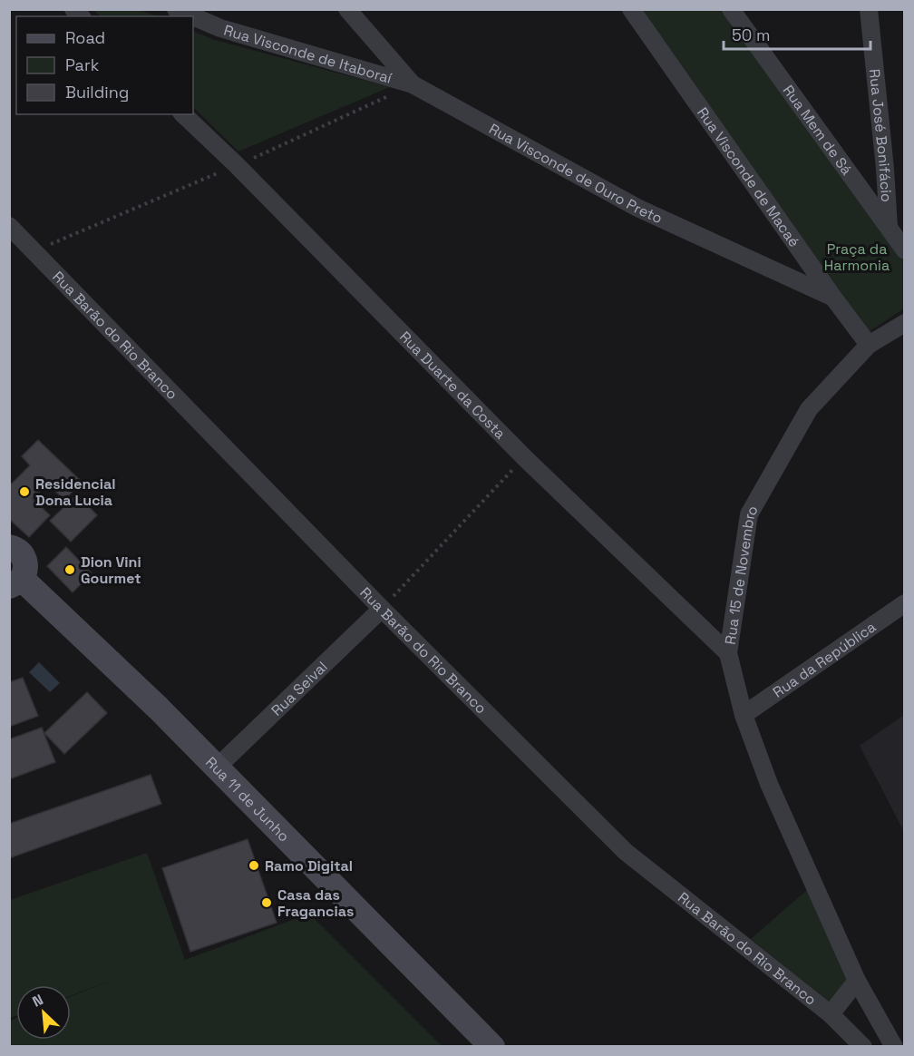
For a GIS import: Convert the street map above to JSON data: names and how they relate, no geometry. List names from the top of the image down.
{
  "streets": {
    "street": [
      "Rua Visconde de Itaboraí",
      "Rua Mem de Sá",
      "Rua José Bonifácio",
      "Rua Visconde de Ouro Preto",
      "Rua Visconde de Macaé",
      "Rua Barão do Rio Branco",
      "Rua Duarte da Costa",
      "Rua 15 de Novembro",
      "Rua da República",
      "Rua Seival",
      "Rua 11 de Junho"
    ]
  },
  "crossings": [
    ["Rua Visconde de Itaboraí", "Rua Visconde de Ouro Preto"],
    ["Rua Mem de Sá", "Rua José Bonifácio"],
    ["Rua Visconde de Ouro Preto", "Rua Visconde de Macaé"],
    ["Rua Visconde de Macaé", "Rua 15 de Novembro"],
    ["Rua Barão do Rio Branco", "Rua Seival"],
    ["Rua Duarte da Costa", "Rua 15 de Novembro"],
    ["Rua 15 de Novembro", "Rua da República"],
    ["Rua Seival", "Rua 11 de Junho"]
  ],
  "parks": ["Praça da Harmonia"],
  "places": [
    "Residencial Dona Lucia",
    "Dion Vini Gourmet",
    "Ramo Digital",
    "Casa das Fragancias"
  ],
  "legend": ["Road", "Park", "Building"],
  "scale_bar": "50 m",
  "north": "top left"
}
